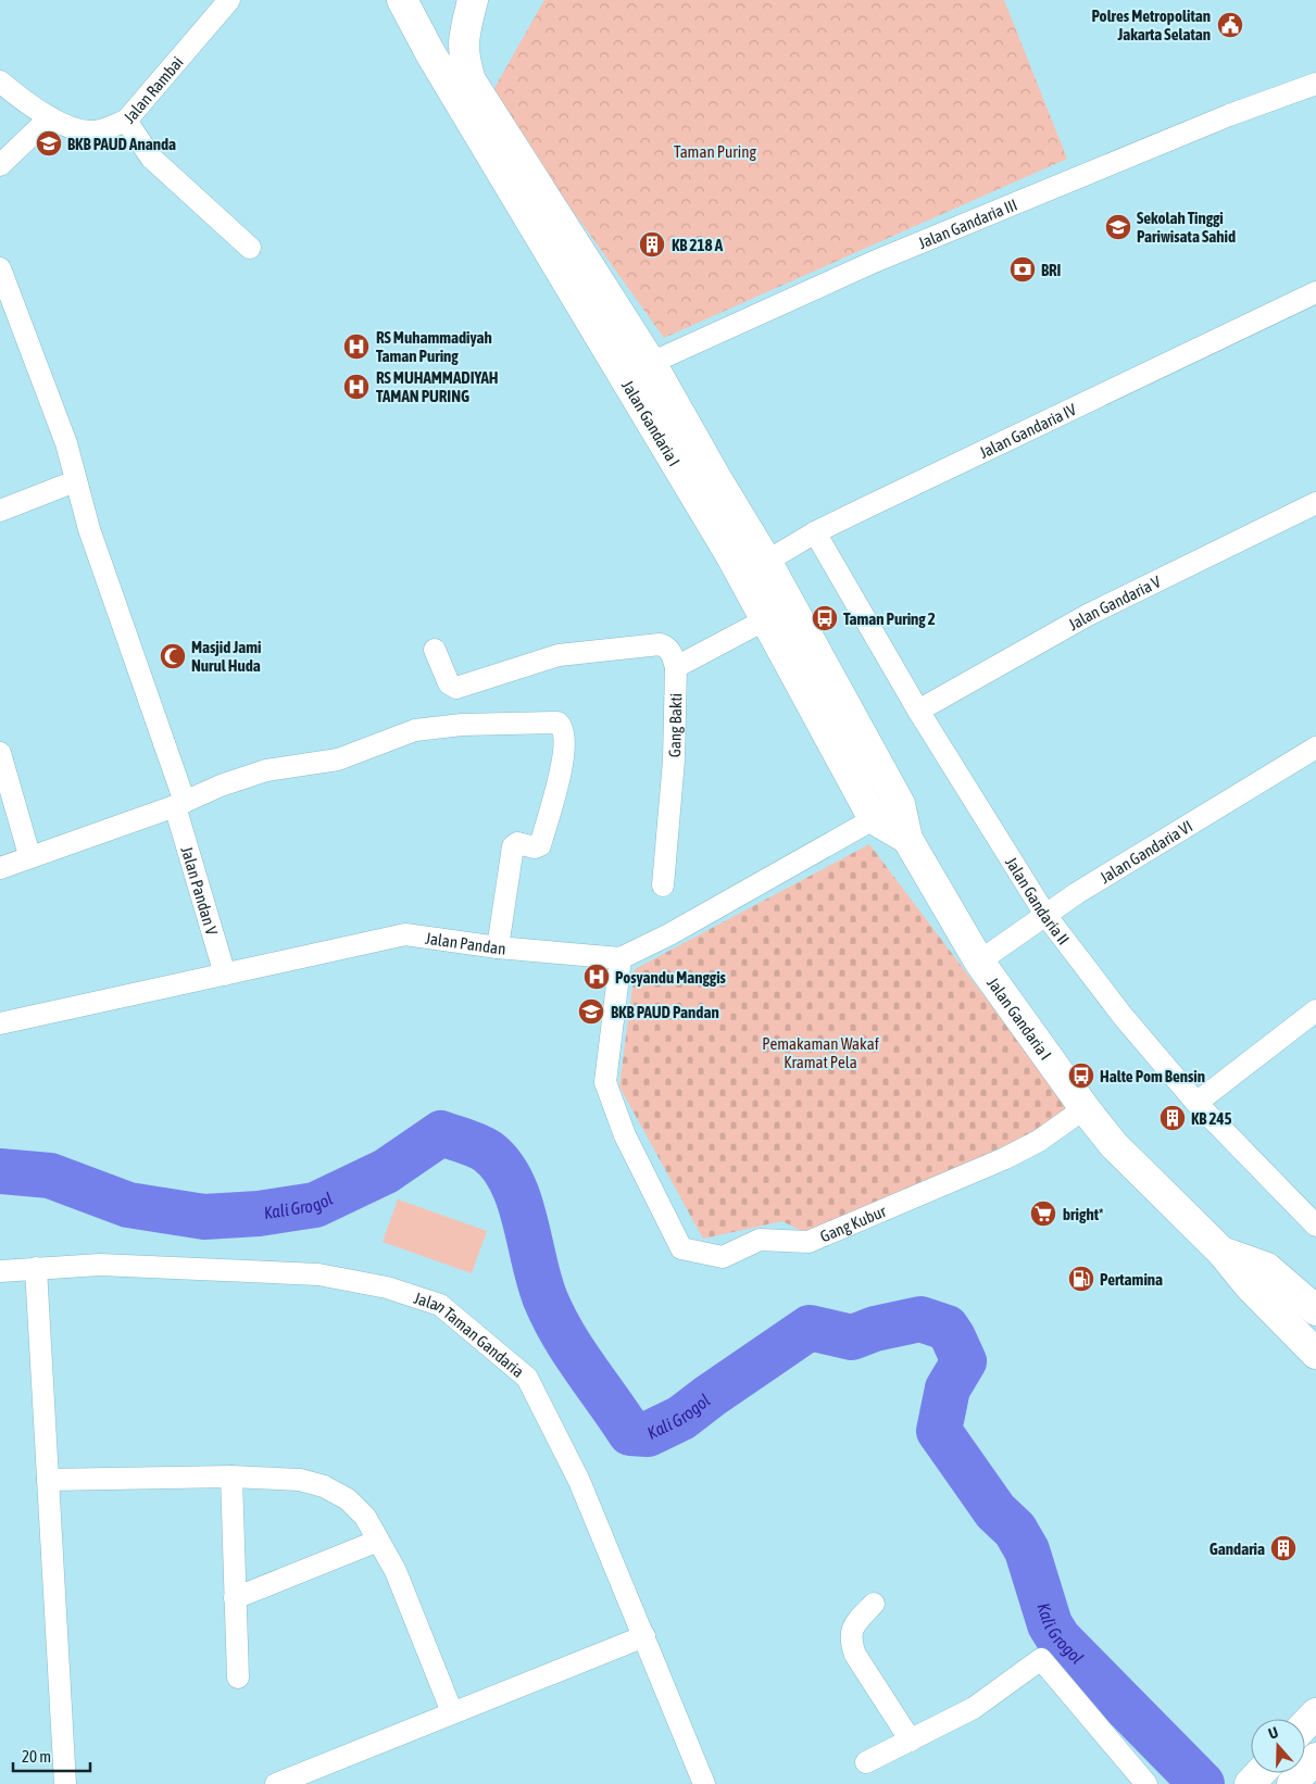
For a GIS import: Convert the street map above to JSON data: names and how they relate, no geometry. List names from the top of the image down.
{
  "streets": {
    "main road": ["Jalan Gandaria I"],
    "street": [
      "Jalan Rambai",
      "Jalan Gandaria III",
      "Jalan Gandaria IV",
      "Jalan Gandaria V",
      "Gang Bakti",
      "Jalan Gandaria VI",
      "Jalan Pandan V",
      "Jalan Gandaria II",
      "Jalan Pandan",
      "Gang Kubur",
      "Jalan Taman Gandaria"
    ]
  },
  "crossings": [
    ["Jalan Gandaria III", "Jalan Gandaria I"],
    ["Jalan Gandaria I", "Jalan Gandaria IV"],
    ["Jalan Gandaria I", "Jalan Gandaria VI"],
    ["Jalan Gandaria I", "Gang Kubur"],
    ["Jalan Gandaria IV", "Jalan Gandaria II"],
    ["Jalan Gandaria V", "Jalan Gandaria II"],
    ["Jalan Gandaria VI", "Jalan Gandaria II"],
    ["Jalan Pandan V", "Jalan Pandan"],
    ["Jalan Pandan", "Gang Kubur"]
  ],
  "water": ["Kali Grogol"],
  "parks": ["Taman Puring", "Pemakaman Wakaf Kramat Pela"],
  "places": {
    "public building": ["Polres Metropolitan Jakarta Selatan"],
    "school or university": ["BKB PAUD Ananda", "Sekolah Tinggi Pariwisata Sahid", "BKB PAUD Pandan"],
    "building": ["KB 218 A", "KB 245", "Gandaria"],
    "bank": ["BRI"],
    "hospital": ["RS Muhammadiyah Taman Puring", "RS MUHAMMADIYAH TAMAN PURING", "Posyandu Manggis"],
    "bus stop": ["Taman Puring 2", "Halte Pom Bensin"],
    "mosque": ["Masjid Jami Nurul Huda"],
    "supermarket": ["bright*"],
    "fuel station": ["Pertamina"]
  },
  "scale_bar": "20 m",
  "north": "top"
}
